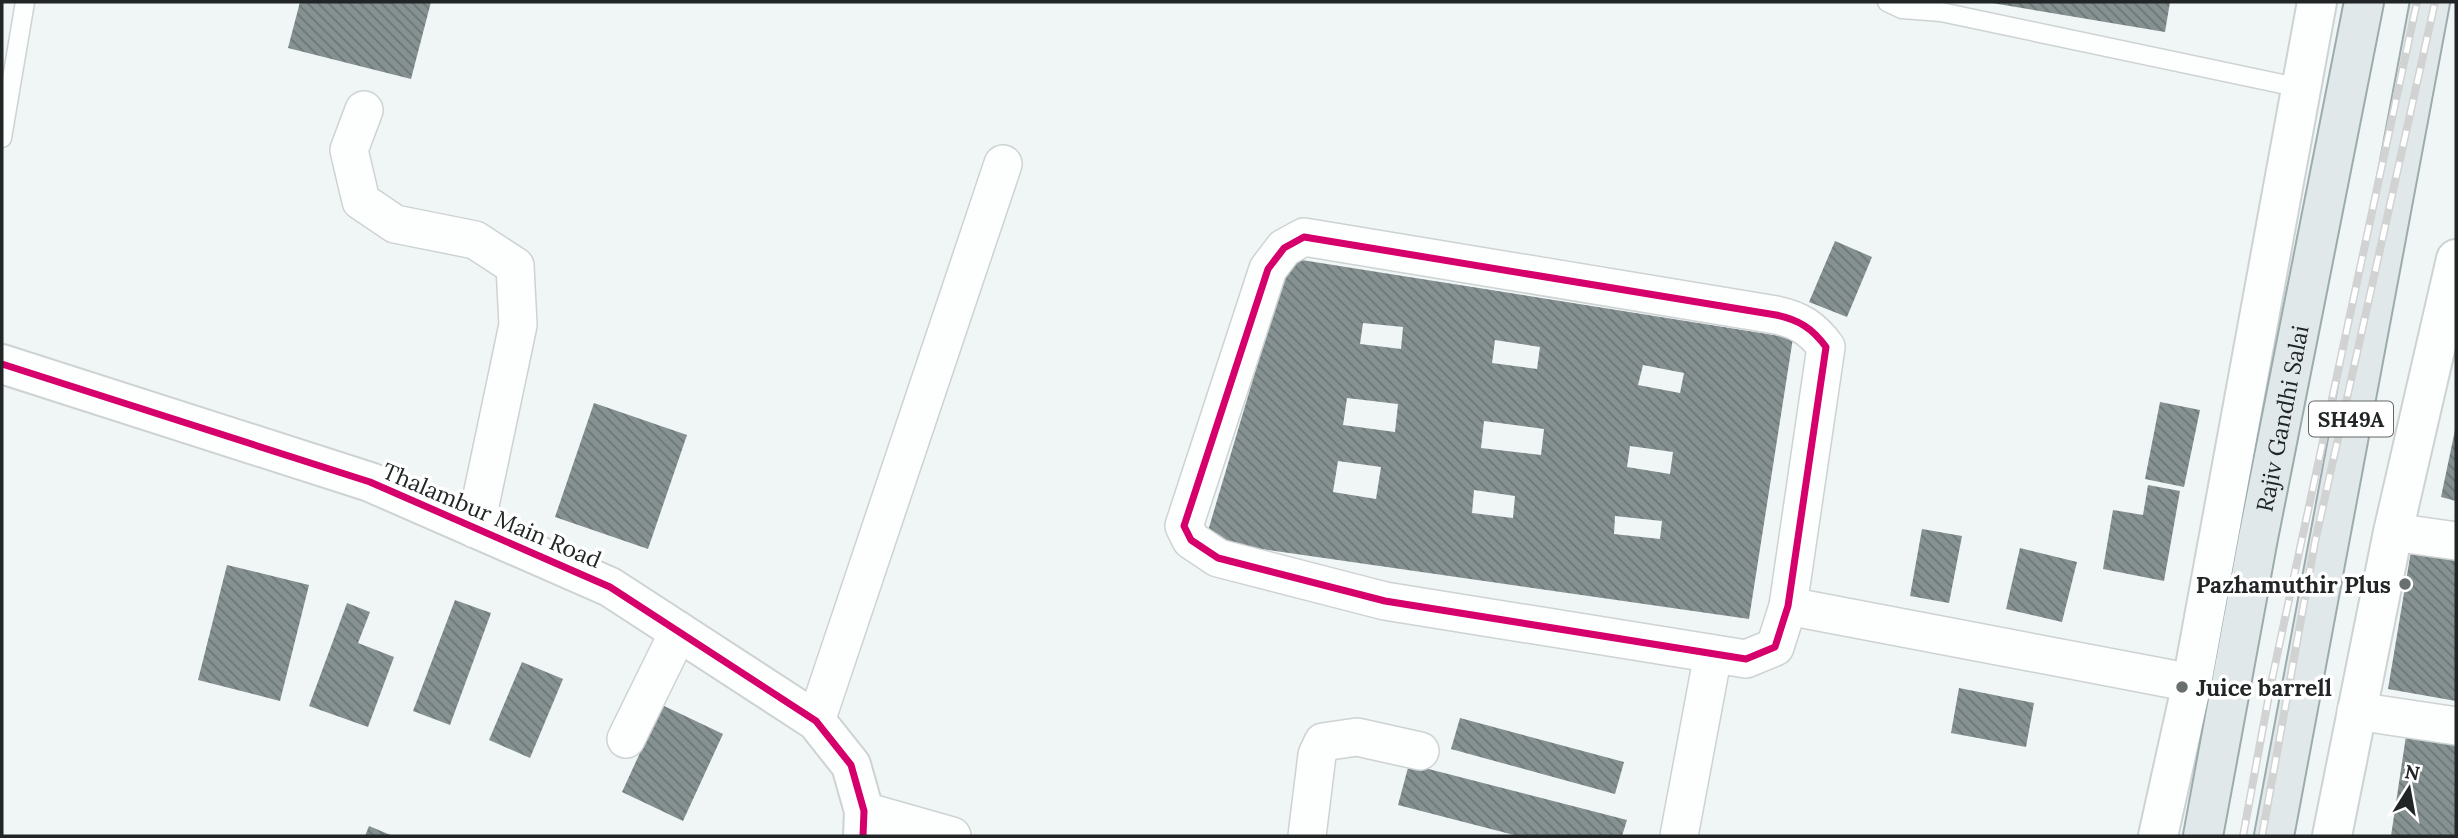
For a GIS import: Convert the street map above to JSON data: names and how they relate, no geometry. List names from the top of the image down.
{
  "streets": {
    "main road": ["Rajiv Gandhi Salai", "SH49A"],
    "street": ["Thalambur Main Road"]
  },
  "places": ["Pazhamuthir Plus", "Juice barrell"],
  "north": "top"
}
